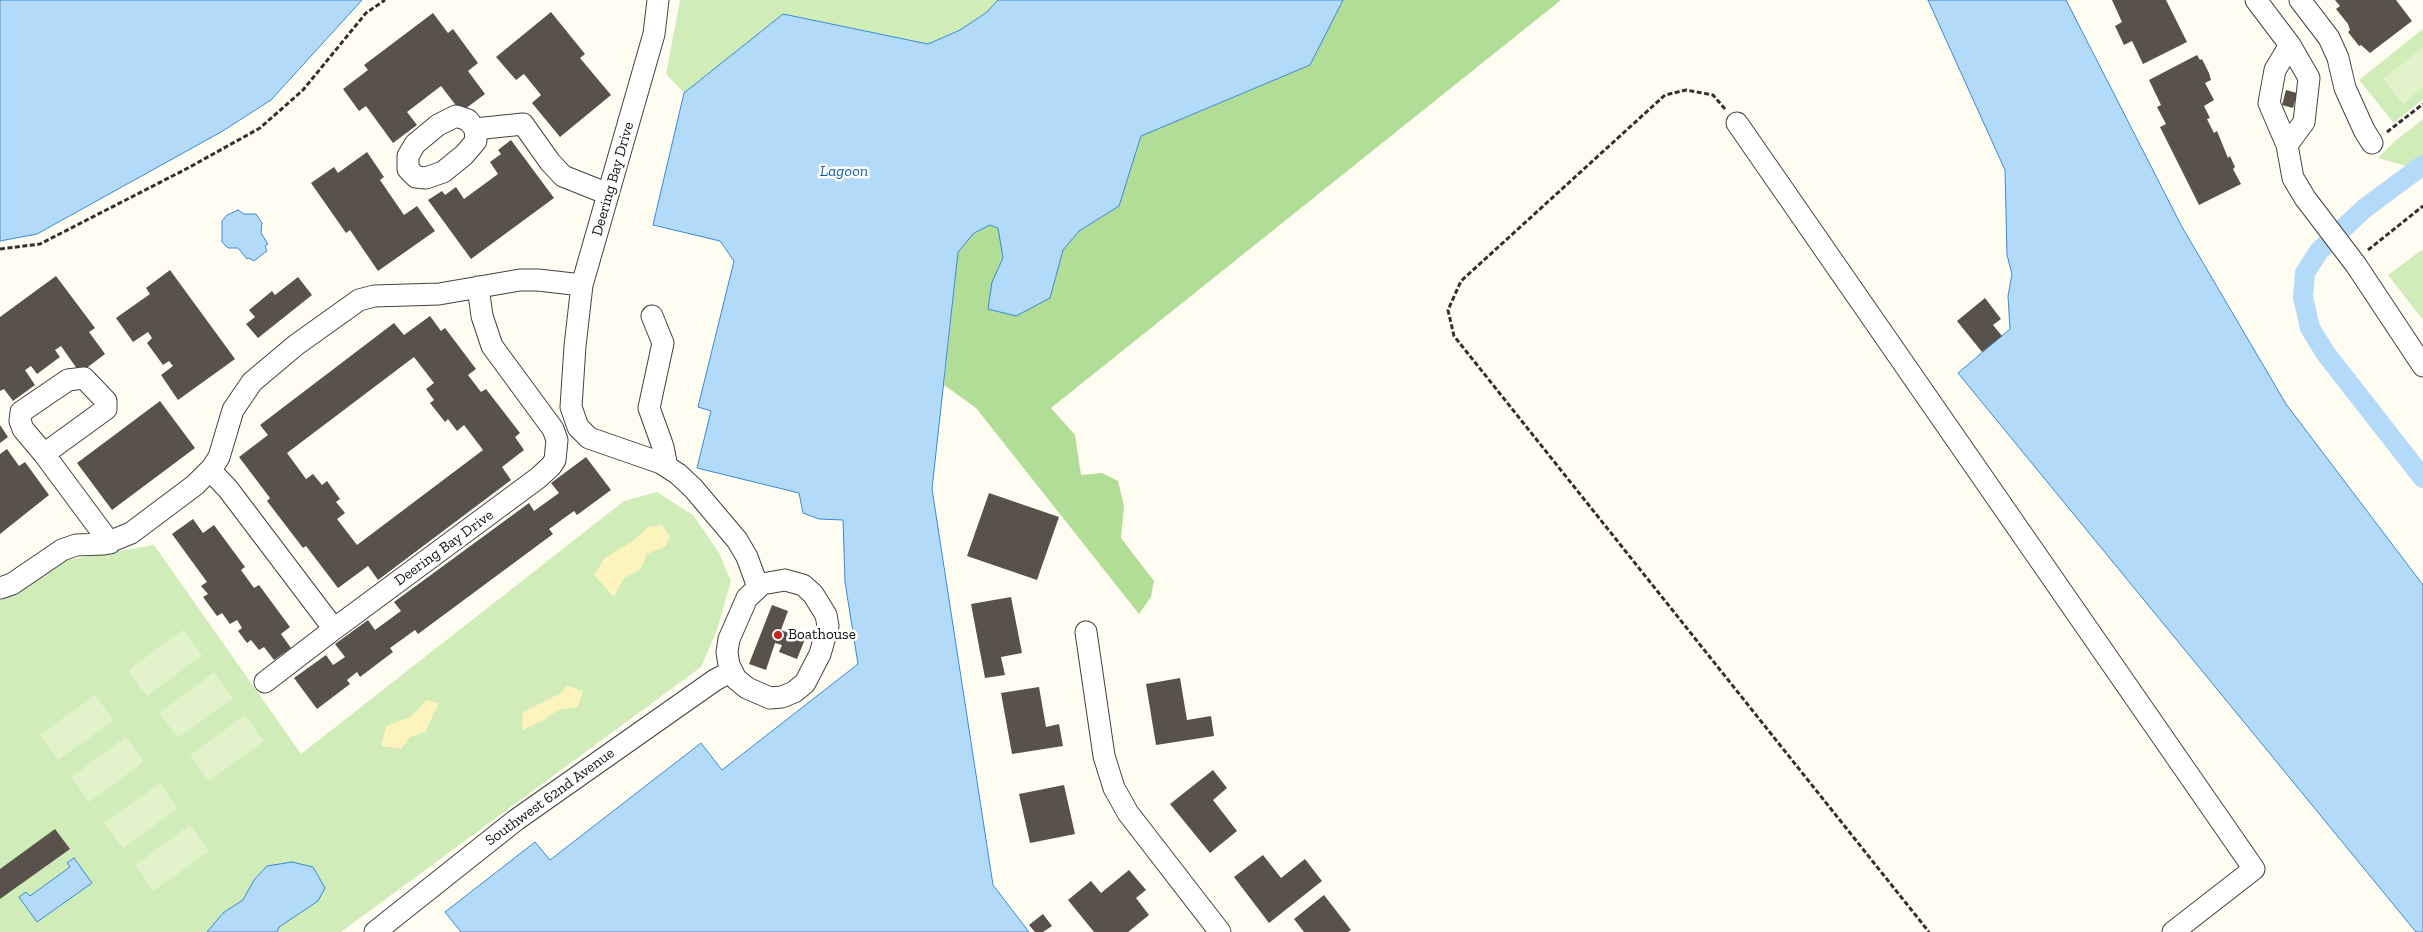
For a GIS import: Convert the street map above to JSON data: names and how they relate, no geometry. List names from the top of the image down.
{
  "streets": {
    "street": ["Deering Bay Drive", "Southwest 62nd Avenue"]
  },
  "crossings": [
    ["Deering Bay Drive", "Southwest 62nd Avenue"]
  ],
  "water": ["Lagoon"],
  "places": ["Boathouse"]
}
